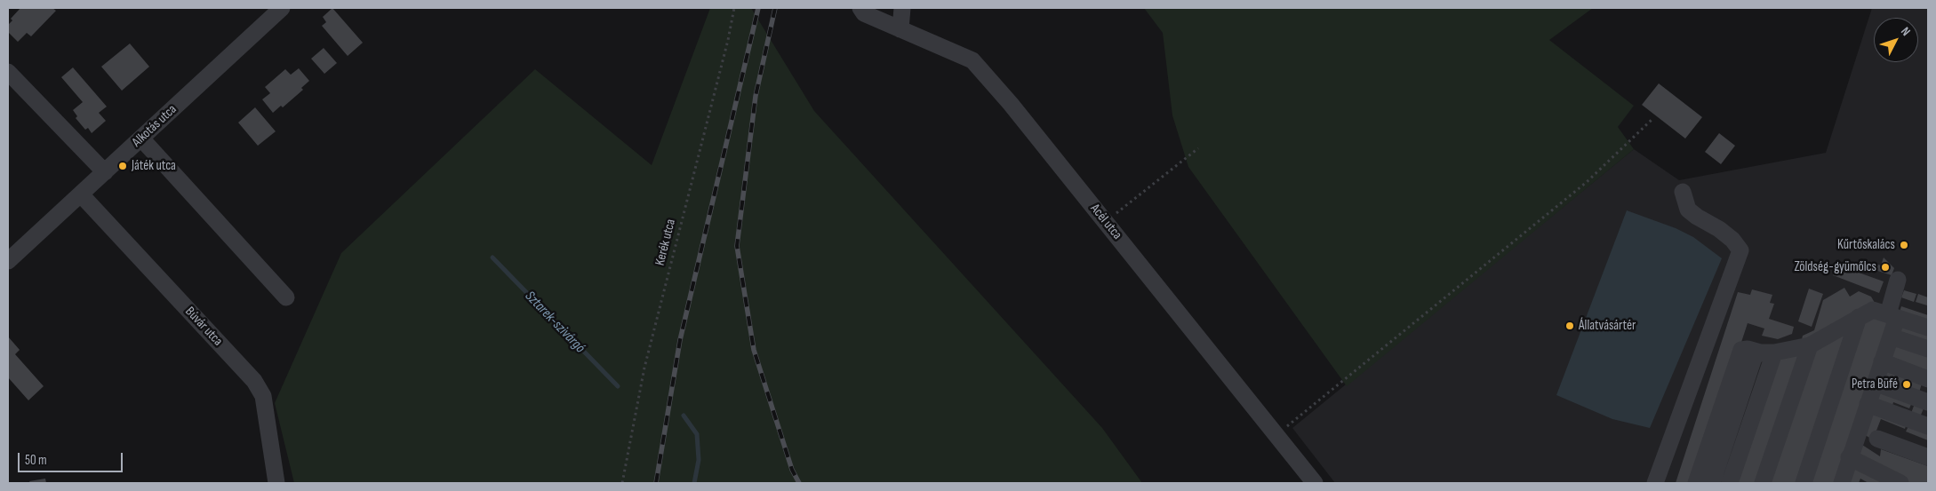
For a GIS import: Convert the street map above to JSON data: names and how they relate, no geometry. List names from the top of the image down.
{
  "streets": {
    "street": ["Alkotás utca", "Acél utca", "Búvár utca"],
    "path": ["Kerék utca"]
  },
  "crossings": [
    ["Alkotás utca", "Búvár utca"]
  ],
  "water": ["Sztarek-szivárgó"],
  "places": [
    "Játék utca",
    "Kűrtőskalács",
    "Zöldség-gyümőlcs",
    "Állatvásártér",
    "Petra Büfé"
  ],
  "scale_bar": "50 m",
  "north": "top right"
}
